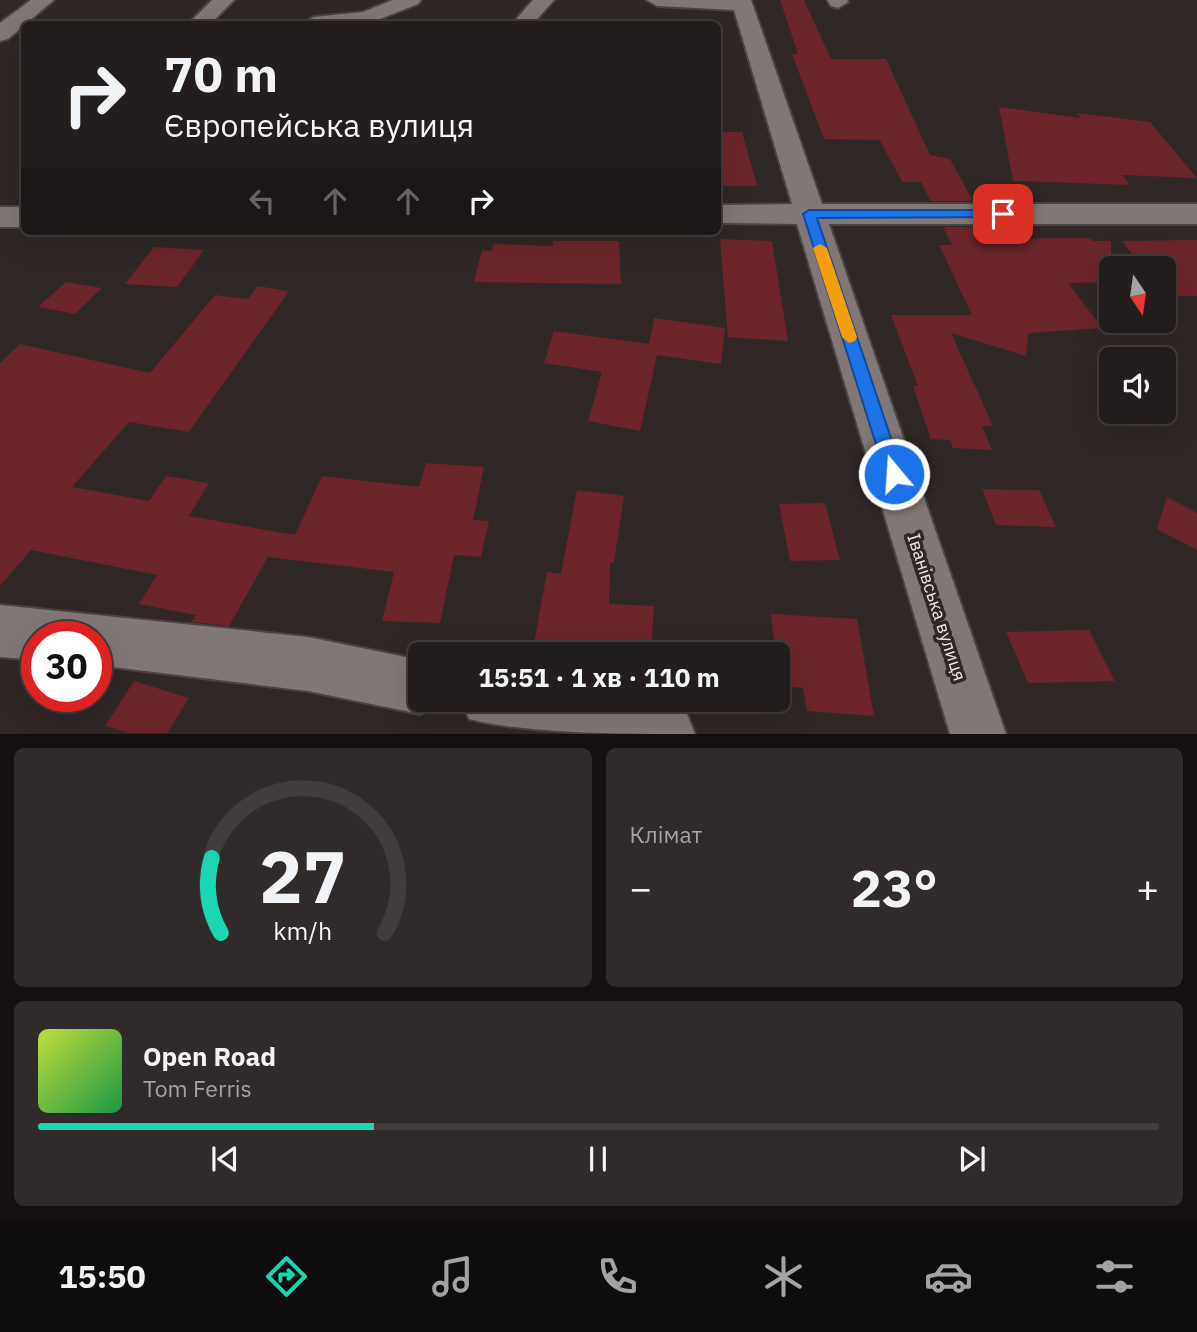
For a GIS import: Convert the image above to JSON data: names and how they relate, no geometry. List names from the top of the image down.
{
  "streets": {
    "street": ["Іванівська вулиця"]
  },
  "north": "bottom",
  "page": {
    "turn": ["70 m", "Європейська вулиця"],
    "limit": "30",
    "trip": "15:51 · 1 хв · 110 m",
    "tile": "Клімат",
    "heat": ["−", "23°", "+"],
    "song": ["Open Road", "Tom Ferris"],
    "tabs": "15:50",
    "gauge": ["27", "km/h"]
  }
}
